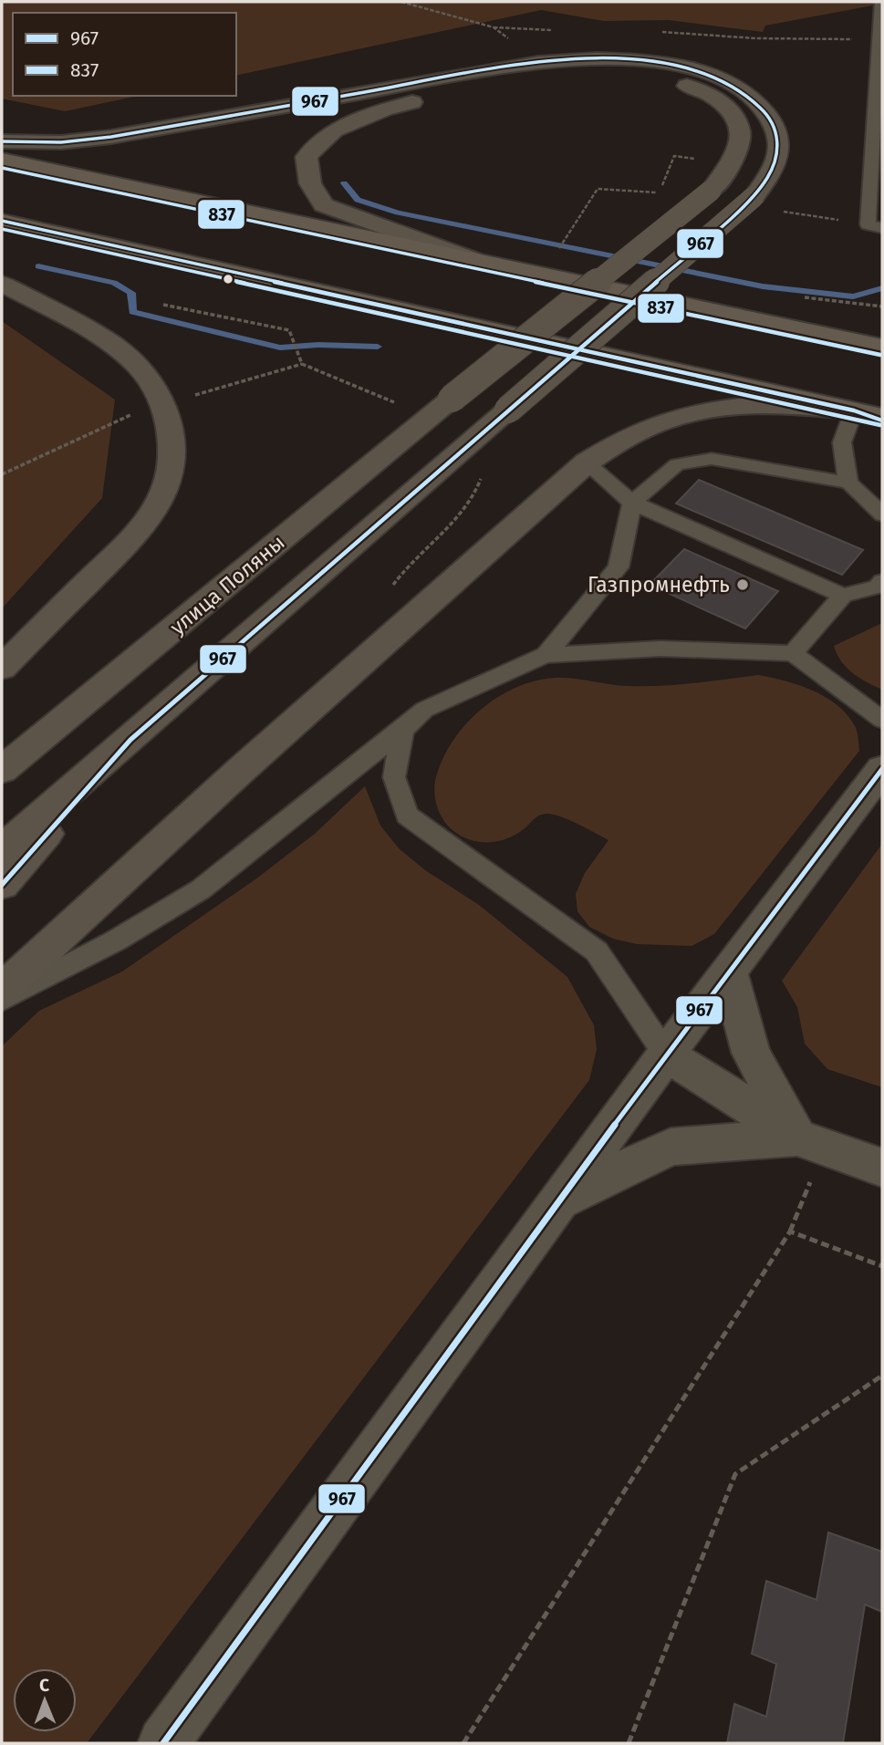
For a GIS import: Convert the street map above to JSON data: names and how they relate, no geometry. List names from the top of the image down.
{
  "streets": {
    "main road": ["улица Поляны"]
  },
  "places": ["Газпромнефть"],
  "lines": ["transit line 967", "transit line 837"],
  "legend": ["967", "837"],
  "north": "top"
}
